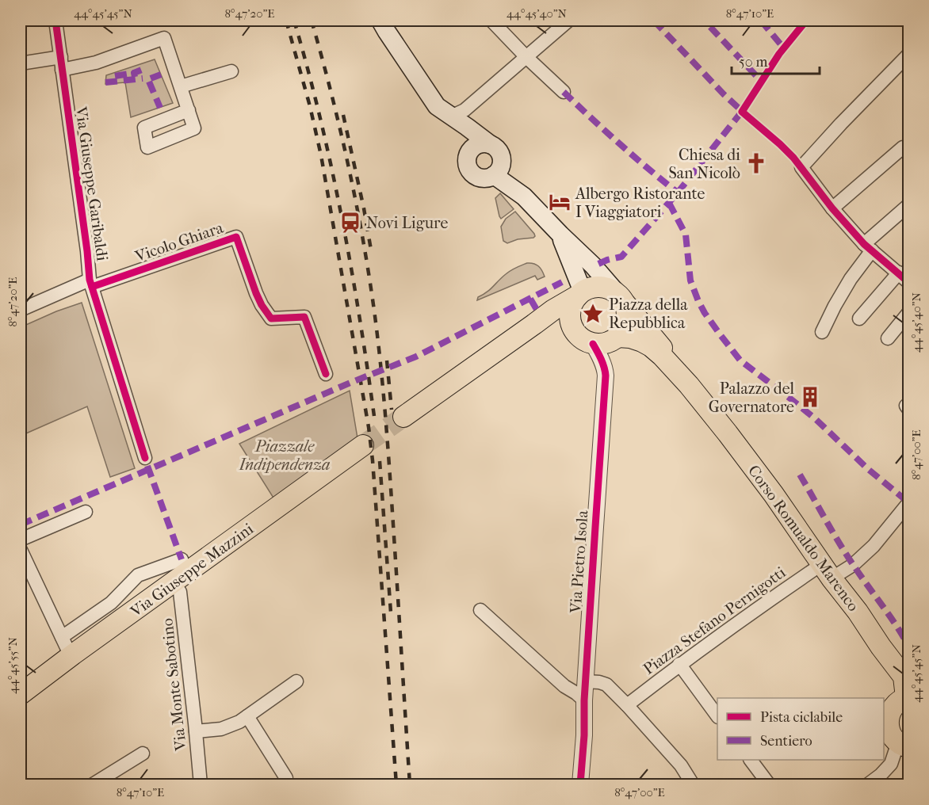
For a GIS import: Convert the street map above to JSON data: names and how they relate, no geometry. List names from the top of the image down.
{
  "streets": {
    "main road": ["Corso Romualdo Marenco", "Via Giuseppe Mazzini"],
    "street": [
      "Via Giuseppe Garibaldi",
      "Vicolo Ghiara",
      "Via Pietro Isola",
      "Piazza Stefano Pernigotti",
      "Via Monte Sabotino"
    ]
  },
  "crossings": [
    ["Via Giuseppe Garibaldi", "Vicolo Ghiara"],
    ["Corso Romualdo Marenco", "Via Pietro Isola"],
    ["Corso Romualdo Marenco", "Piazza Stefano Pernigotti"],
    ["Via Giuseppe Mazzini", "Via Monte Sabotino"]
  ],
  "parks": ["Piazzale Indipendenza"],
  "places": {
    "church": ["Chiesa di San Nicolò"],
    "hotel": ["Albergo Ristorante I Viaggiatori"],
    "station": ["Novi Ligure"],
    "place": ["Piazza della Repubblica"],
    "building": ["Palazzo del Governatore"]
  },
  "legend": ["Pista ciclabile", "Sentiero"],
  "scale_bar": "50 m",
  "coordinates": [
    "44°45'45\"N",
    "8°47'20\"E",
    "44°45'40\"N",
    "8°47'10\"E",
    "8°47'00\"E",
    "44°45'55\"N"
  ]
}
